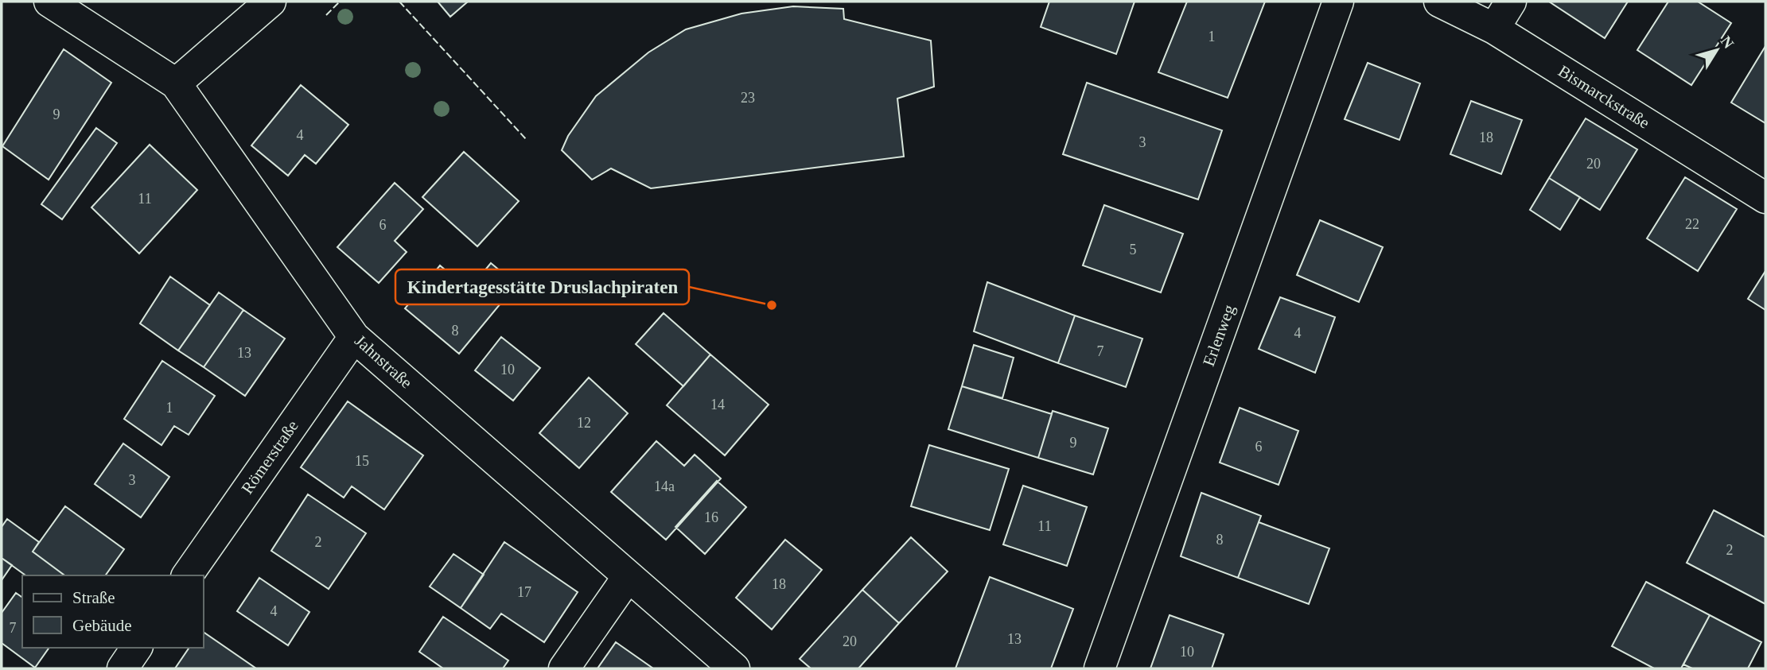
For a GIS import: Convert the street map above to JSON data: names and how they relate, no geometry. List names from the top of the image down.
{
  "streets": {
    "street": [
      "Bismarckstraße",
      "Erlenweg",
      "Jahnstraße",
      "Römerstraße"
    ]
  },
  "crossings": [
    ["Jahnstraße", "Römerstraße"]
  ],
  "places": ["Kindertagesstätte Druslachpiraten"],
  "house_numbers": [
    "1",
    "23",
    "9",
    "4",
    "18",
    "3",
    "20",
    "11",
    "22",
    "6",
    "5",
    "8",
    "4",
    "7",
    "13",
    "10",
    "14",
    "1",
    "12",
    "9",
    "6",
    "15",
    "3",
    "14a",
    "16",
    "11",
    "8",
    "2",
    "2",
    "18",
    "17",
    "4",
    "7",
    "13",
    "20",
    "10"
  ],
  "legend": ["Straße", "Gebäude"],
  "north": "top right"
}
